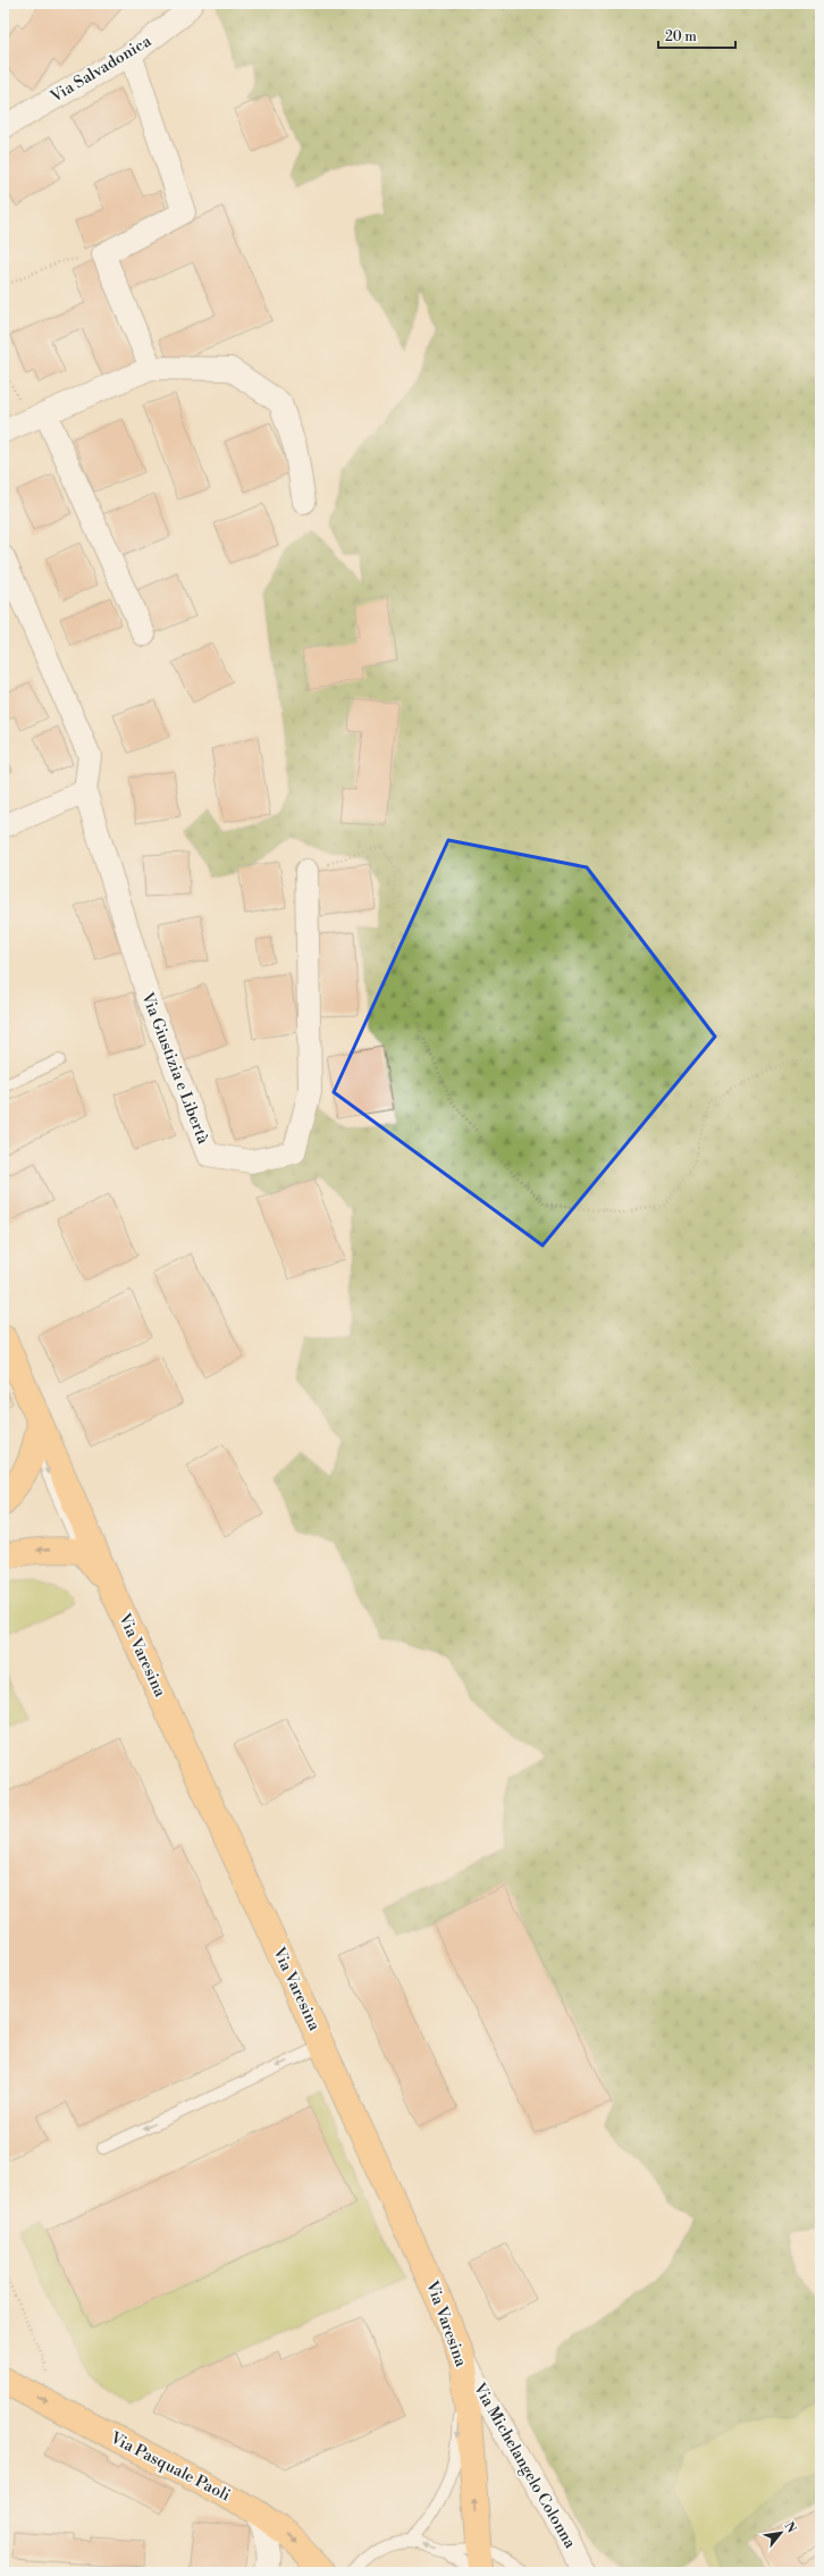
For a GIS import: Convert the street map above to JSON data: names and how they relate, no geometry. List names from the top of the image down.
{
  "streets": {
    "main road": ["Via Varesina", "Via Pasquale Paoli"],
    "street": ["Via Salvadonica", "Via Giustizia e Libertà", "Via Michelangelo Colonna"]
  },
  "crossings": [
    ["Via Varesina", "Via Michelangelo Colonna"]
  ],
  "one_way": ["Via Pasquale Paoli"],
  "scale_bar": "20 m",
  "north": "top right"
}
